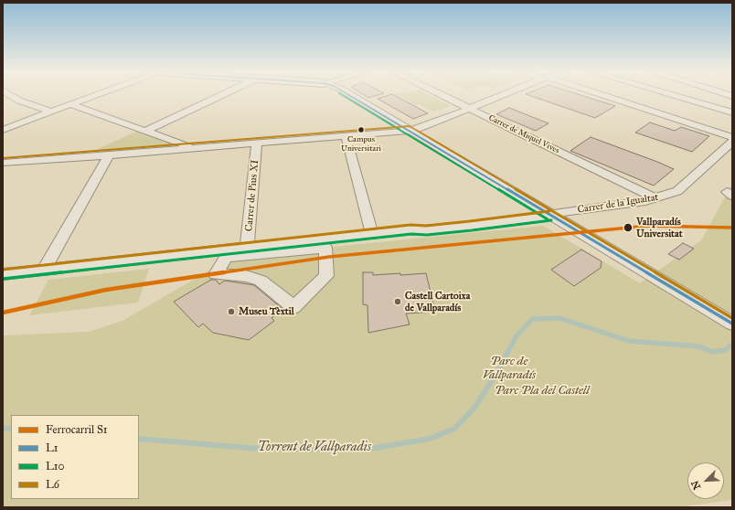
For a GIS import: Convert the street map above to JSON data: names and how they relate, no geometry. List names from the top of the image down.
{
  "streets": {
    "street": ["Carrer de Miquel Vives", "Carrer de Pius XI", "Carrer de la Igualtat"]
  },
  "crossings": [
    ["Carrer de Miquel Vives", "Carrer de la Igualtat"],
    ["Carrer de Pius XI", "Carrer de la Igualtat"]
  ],
  "water": ["Torrent de Vallparadis"],
  "parks": ["Parc de Vallparadís", "Parc Pla del Castell"],
  "places": [
    "Campus Universitari",
    "Vallparadís Universitat",
    "Castell Cartoixa de Vallparadís",
    "Museu Tèxtil"
  ],
  "lines": [
    "transit line L1",
    "transit line L10",
    "transit line L6",
    "rail line S1"
  ],
  "legend": [
    "Ferrocarril S1",
    "L1",
    "L10",
    "L6"
  ],
  "north": "bottom left"
}
